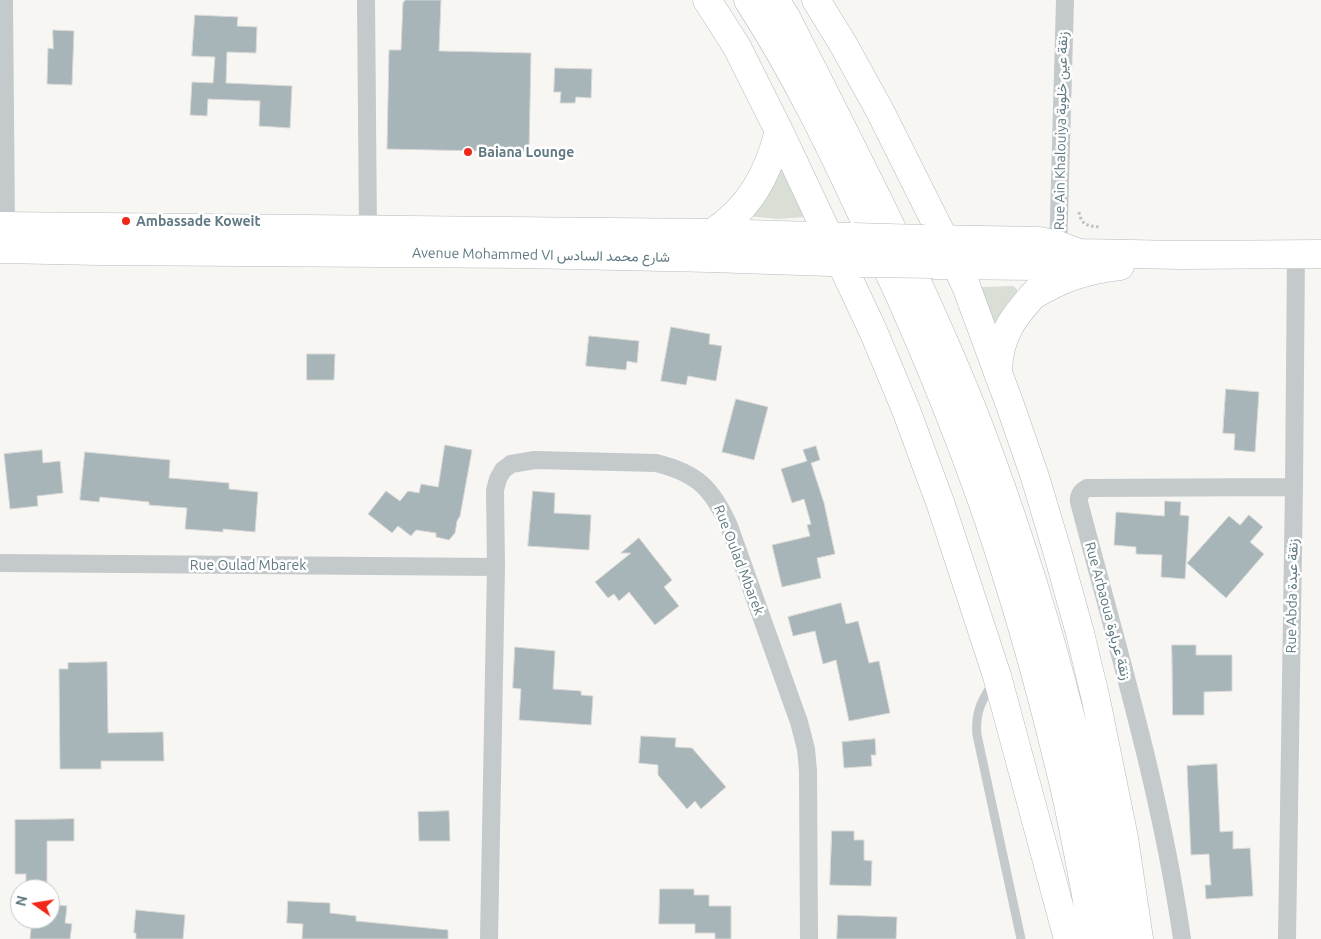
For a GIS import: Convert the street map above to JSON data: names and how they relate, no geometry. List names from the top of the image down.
{
  "streets": {
    "main road": ["Avenue Mohammed VI شارع محمد السادس"],
    "street": [
      "Rue Ain Khalouiya زنقة عين خلوية",
      "Rue Oulad Mbarek",
      "Rue Abda زنقة عبدة",
      "Rue Arbaoua زنقة عرباوة"
    ]
  },
  "crossings": [
    ["Rue Ain Khalouiya زنقة عين خلوية", "Avenue Mohammed VI شارع محمد السادس"],
    ["Avenue Mohammed VI شارع محمد السادس", "Rue Abda زنقة عبدة"],
    ["Rue Abda زنقة عبدة", "Rue Arbaoua زنقة عرباوة"]
  ],
  "places": ["Baiana Lounge", "Ambassade Koweit"],
  "north": "left"
}
